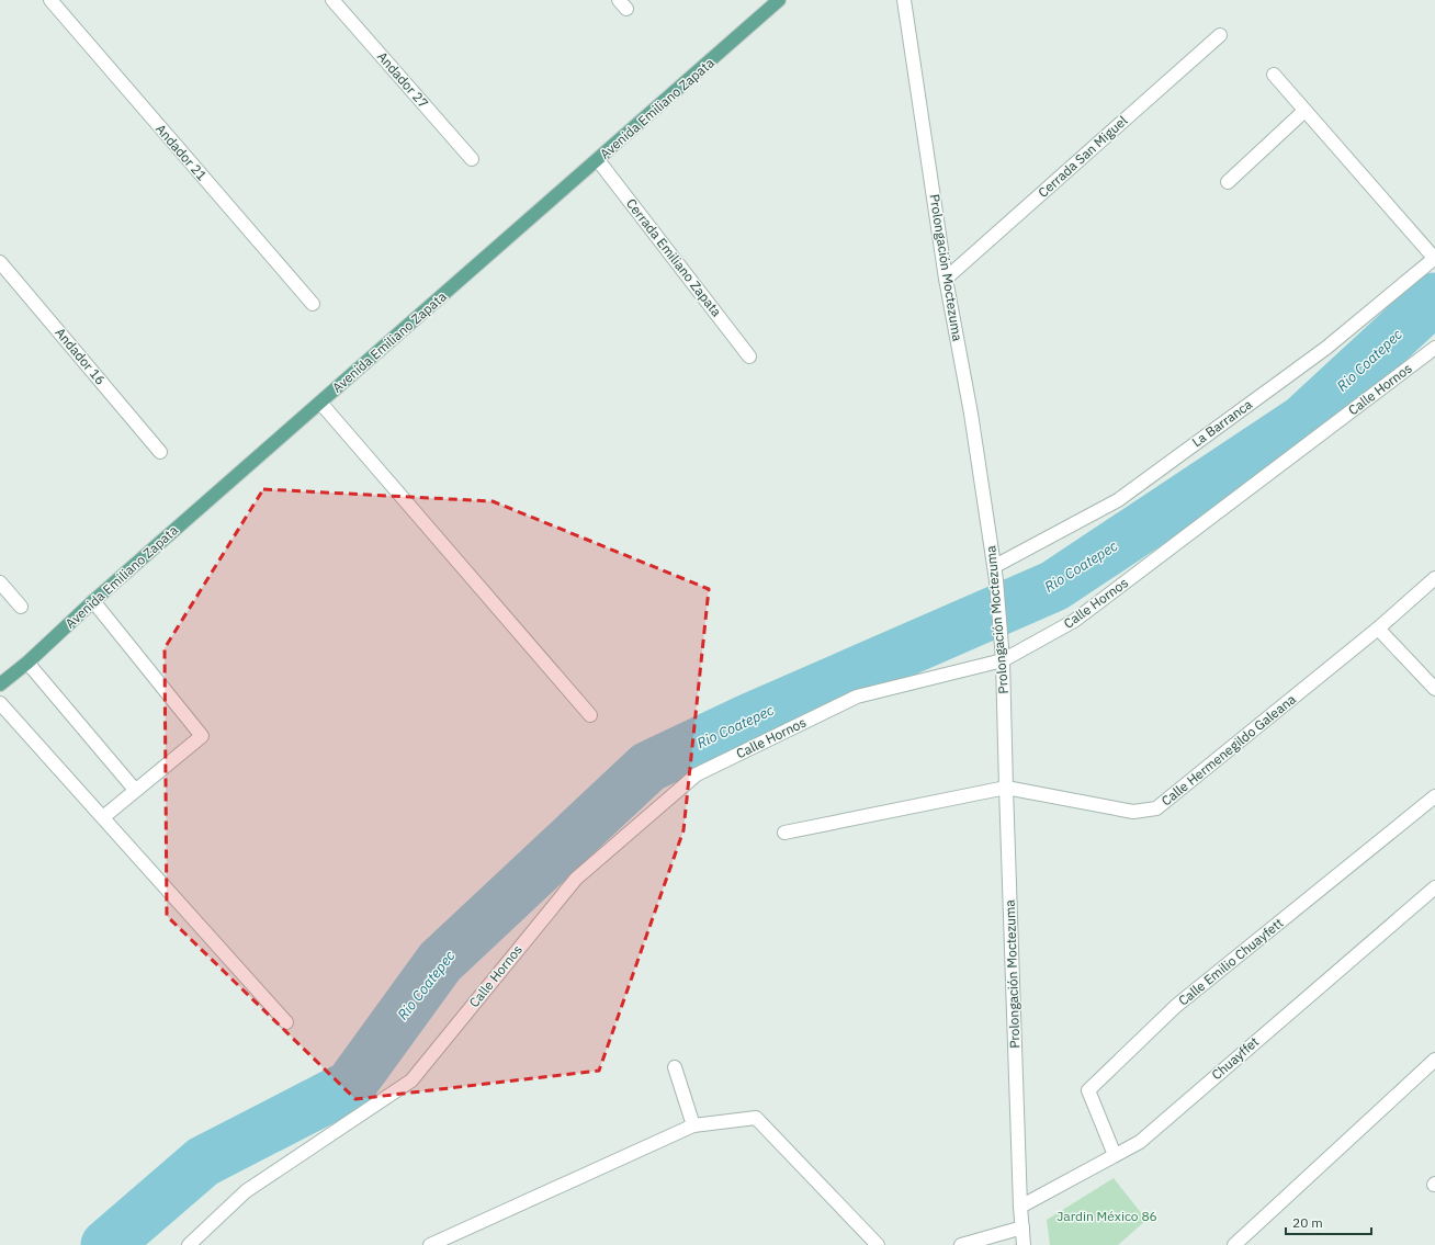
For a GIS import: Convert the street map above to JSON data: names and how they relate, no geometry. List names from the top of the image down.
{
  "streets": {
    "main road": ["Avenida Emiliano Zapata"],
    "street": [
      "Andador 27",
      "Andador 21",
      "Cerrada San Miguel",
      "Cerrada Emiliano Zapata",
      "Prolongación Moctezuma",
      "Andador 16",
      "Calle Hornos",
      "La Barranca",
      "Calle Hermenegildo Galeana",
      "Calle Emilio Chuayfett",
      "Chuayffet"
    ]
  },
  "crossings": [
    ["Avenida Emiliano Zapata", "Cerrada Emiliano Zapata"],
    ["Cerrada San Miguel", "Prolongación Moctezuma"],
    ["Prolongación Moctezuma", "Calle Hornos"],
    ["Prolongación Moctezuma", "La Barranca"],
    ["Prolongación Moctezuma", "Calle Hermenegildo Galeana"],
    ["Prolongación Moctezuma", "Chuayffet"],
    ["Calle Emilio Chuayfett", "Chuayffet"]
  ],
  "water": ["Rio Coatepec"],
  "parks": ["Jardin México 86"],
  "scale_bar": "20 m"
}
